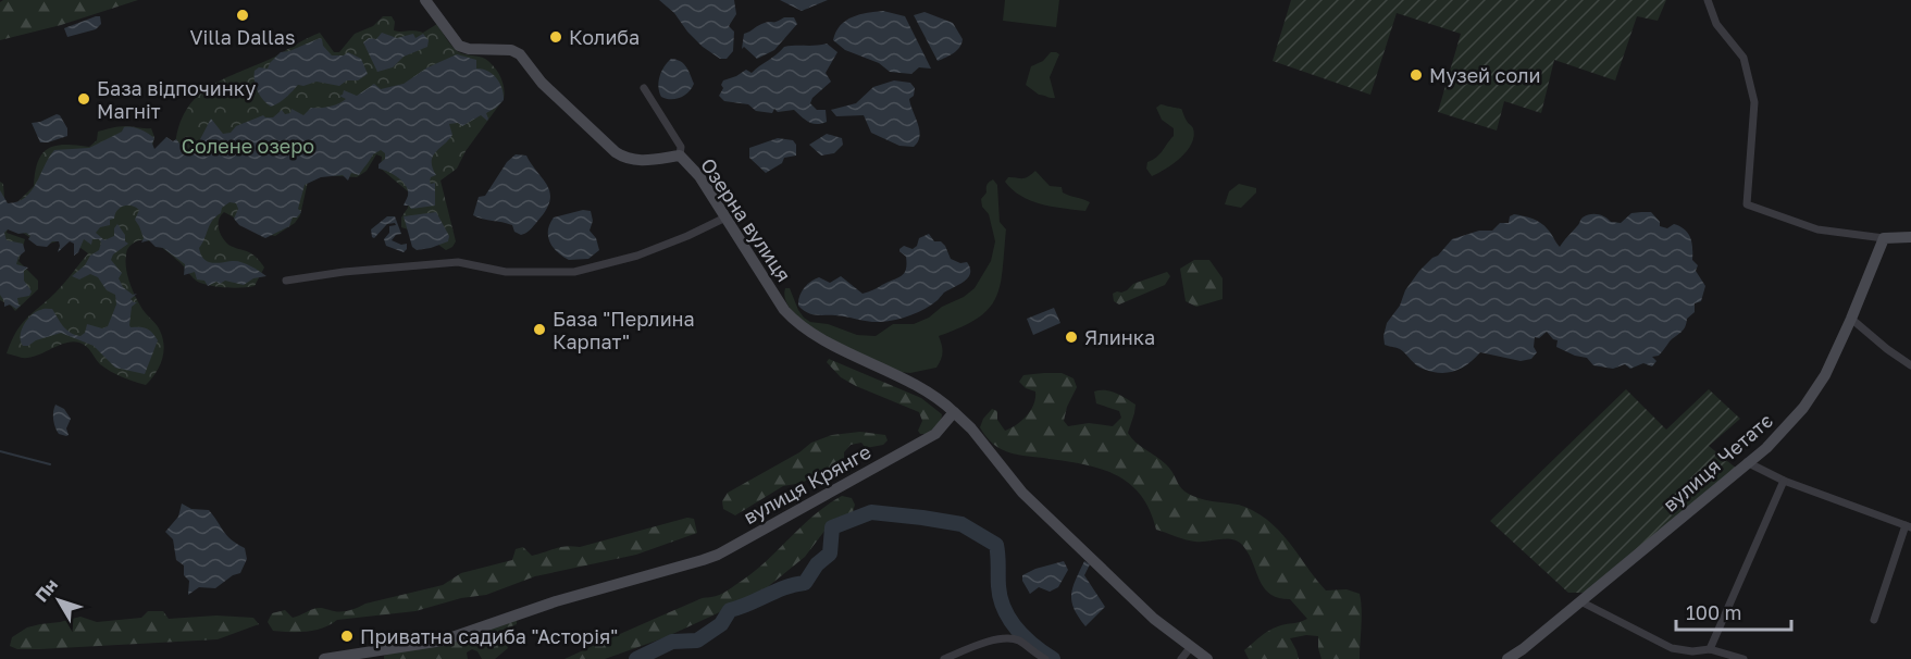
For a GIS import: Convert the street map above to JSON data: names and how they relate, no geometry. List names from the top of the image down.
{
  "streets": {
    "street": ["Озерна вулиця", "вулиця Четатє", "вулиця Крянге"]
  },
  "crossings": [
    ["Озерна вулиця", "вулиця Крянге"]
  ],
  "parks": ["Солене озеро"],
  "places": [
    "Villa Dallas",
    "Колиба",
    "Музей соли",
    "База відпочинку Магніт",
    "База \"Перлина Карпат\"",
    "Ялинка",
    "Приватна садиба \"Асторія\""
  ],
  "scale_bar": "100 m",
  "north": "top left"
}
